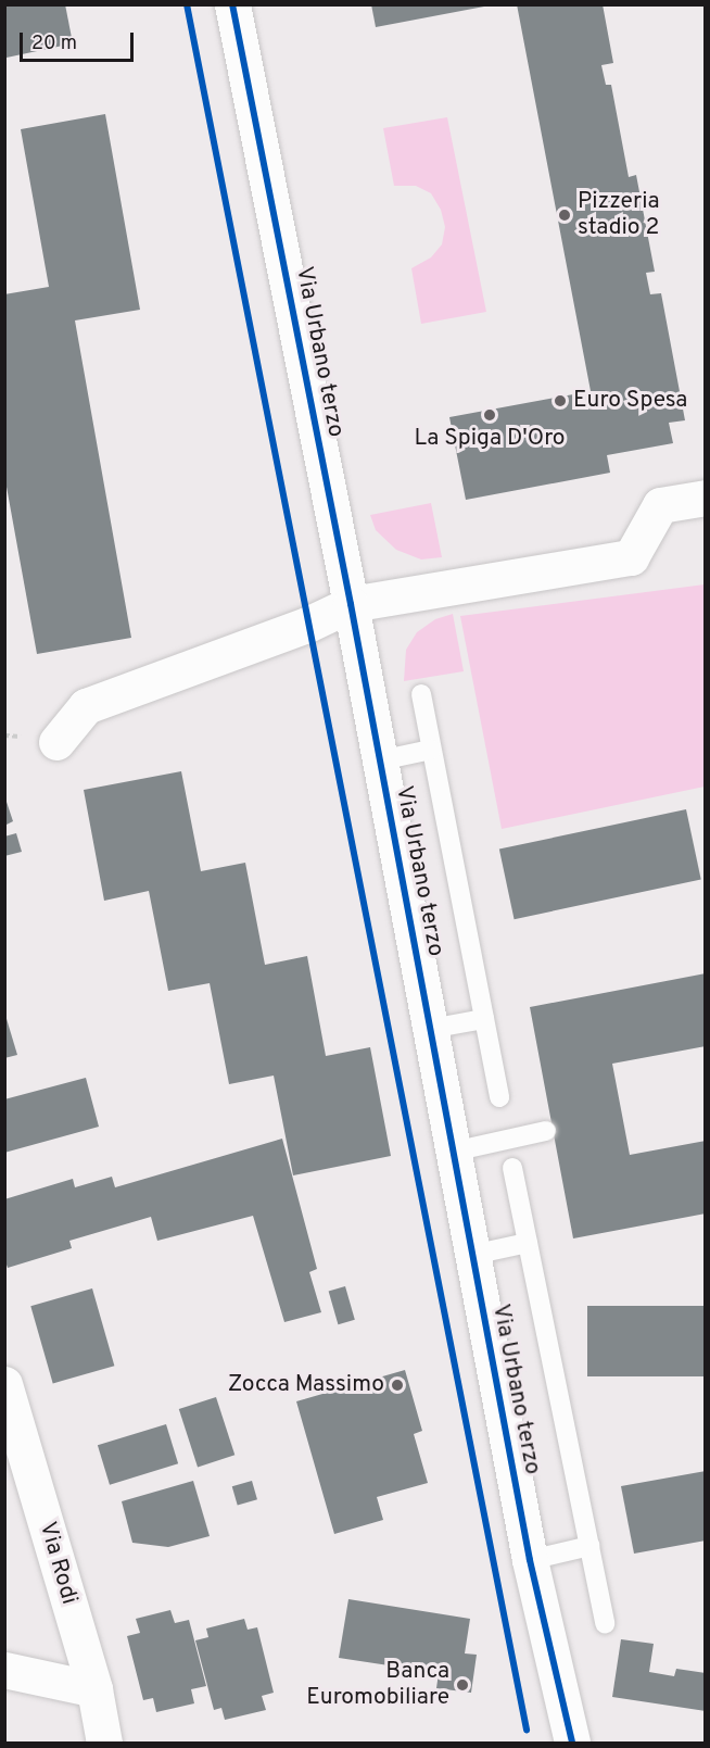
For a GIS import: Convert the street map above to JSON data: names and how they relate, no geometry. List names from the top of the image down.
{
  "streets": {
    "street": ["Via Urbano terzo", "Via Rodi"]
  },
  "places": [
    "Pizzeria stadio 2",
    "Euro Spesa",
    "La Spiga D'Oro",
    "Zocca Massimo",
    "Banca Euromobiliare"
  ],
  "scale_bar": "20 m"
}
